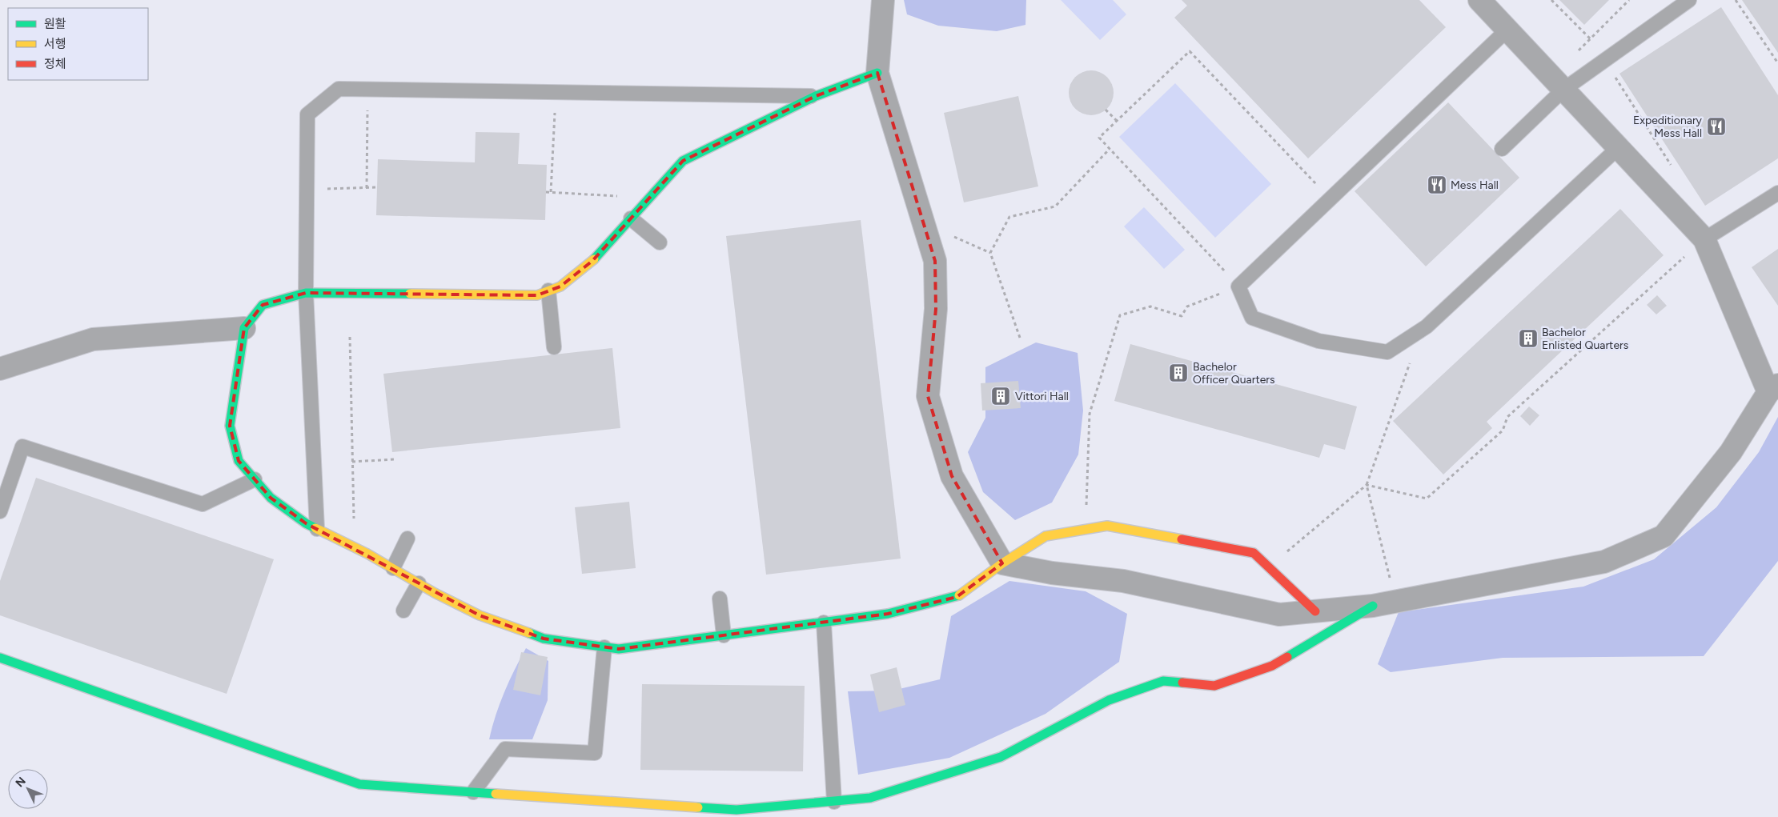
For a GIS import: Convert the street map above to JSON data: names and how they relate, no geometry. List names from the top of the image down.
{
  "places": {
    "restaurant": ["Expeditionary Mess Hall", "Mess Hall"],
    "building": ["Bachelor Enlisted Quarters", "Bachelor Officer Quarters", "Vittori Hall"]
  },
  "legend": ["원활", "서행", "정체"],
  "north": "top left"
}
